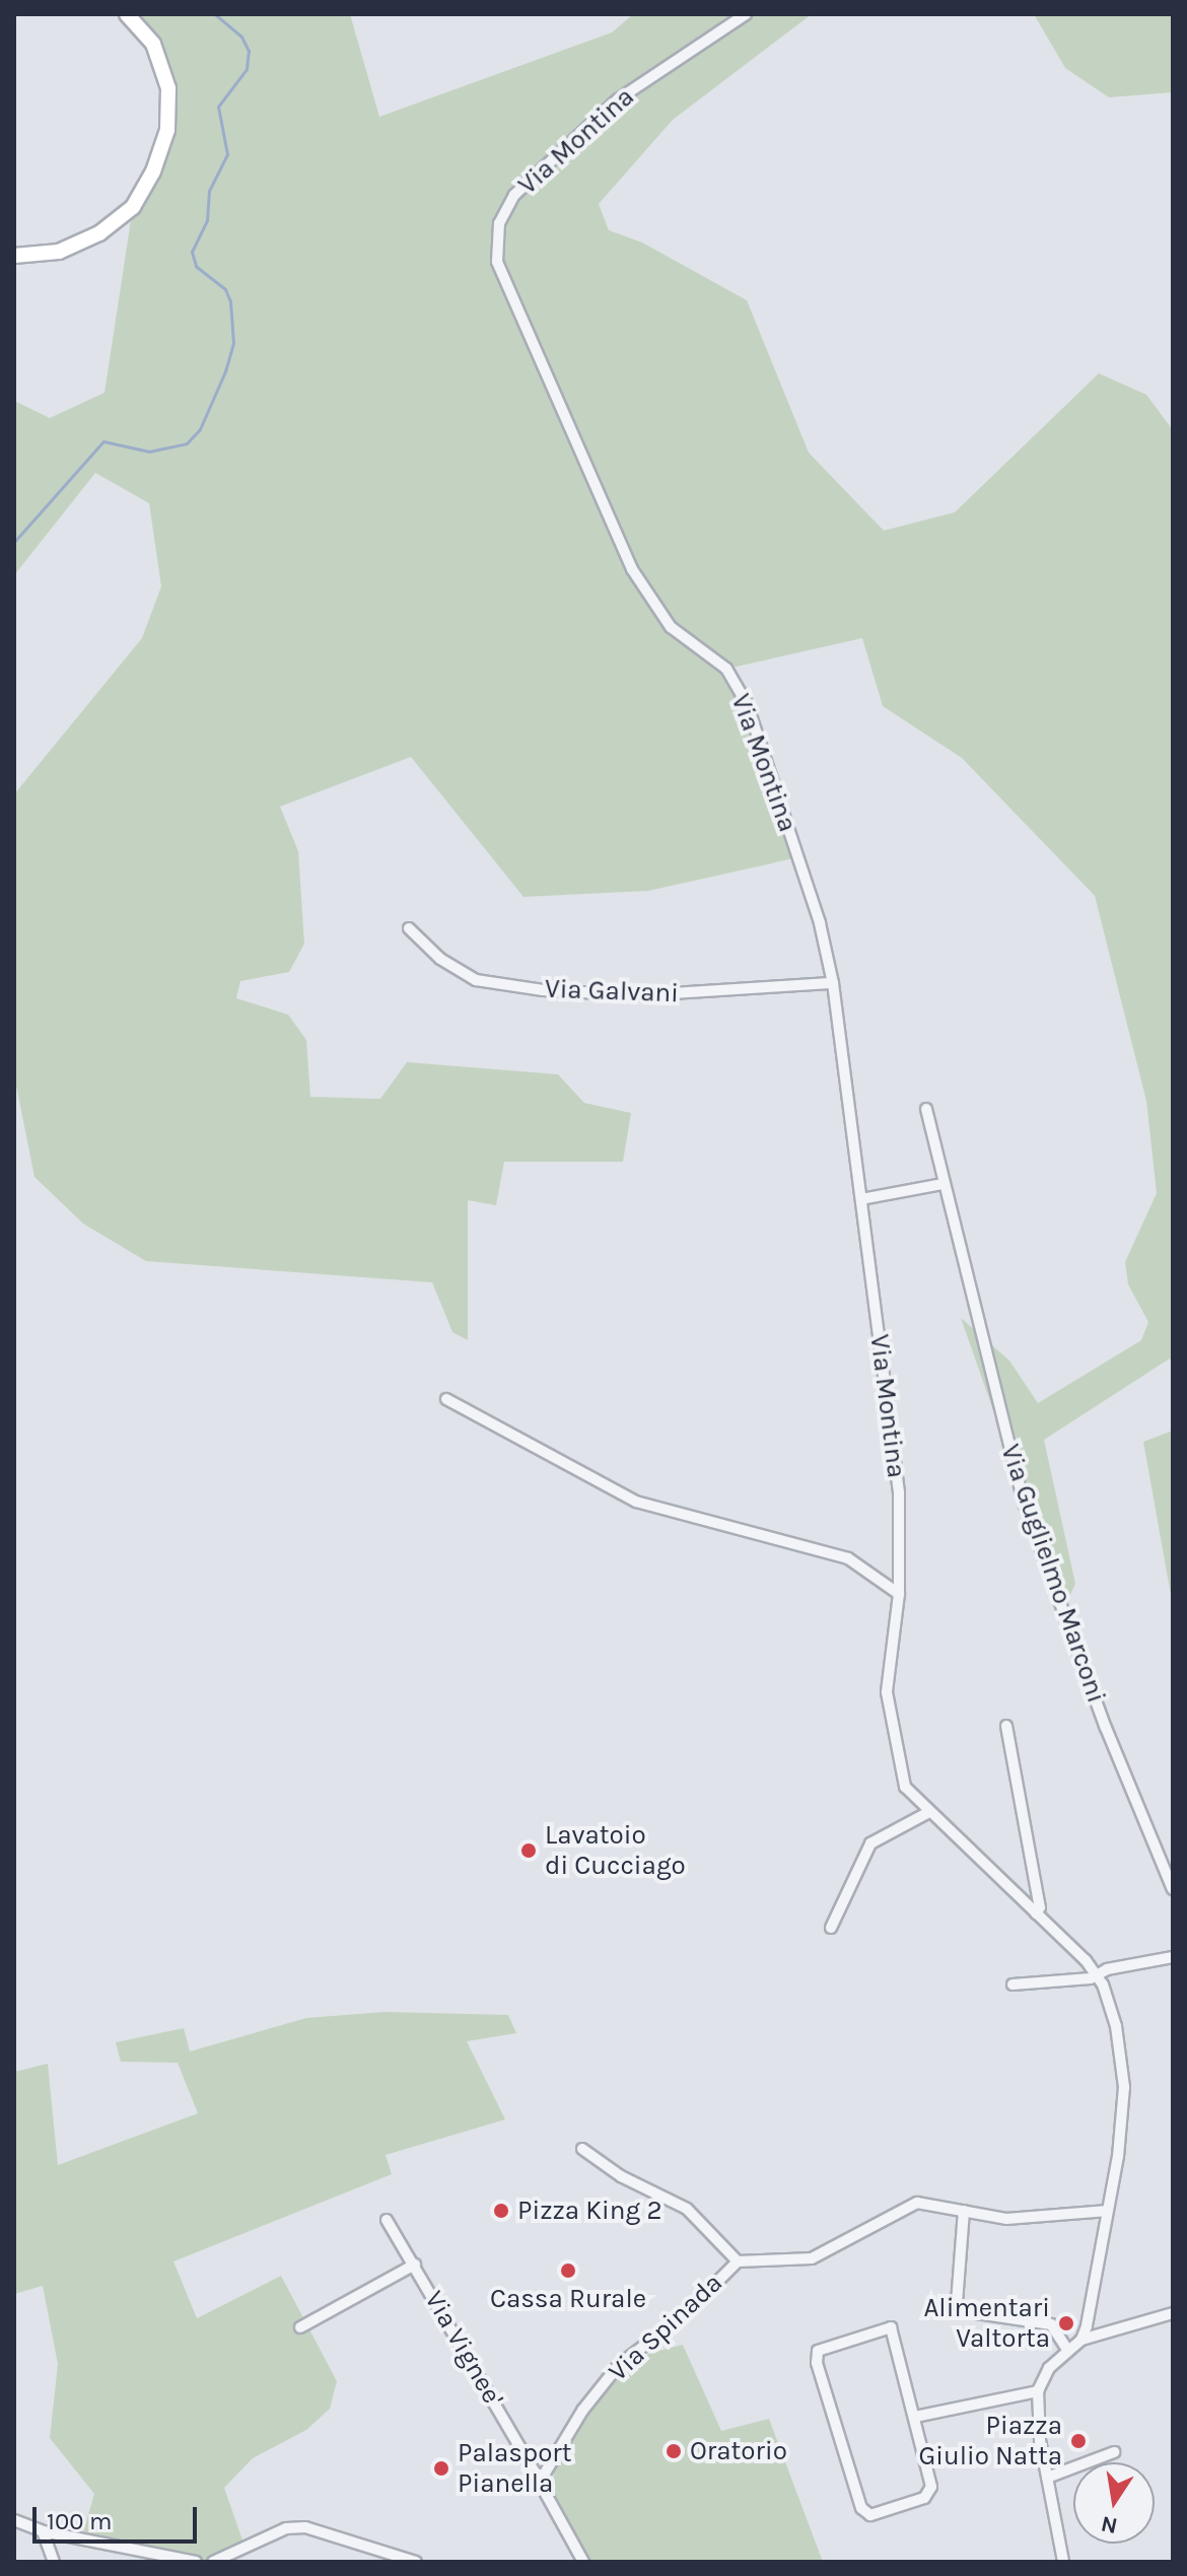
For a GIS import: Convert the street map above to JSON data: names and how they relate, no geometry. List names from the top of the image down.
{
  "streets": {
    "street": [
      "Via Montina",
      "Via Galvani",
      "Via Guglielmo Marconi",
      "Via Spinada",
      "Via Vignee'"
    ]
  },
  "crossings": [
    ["Via Montina", "Via Galvani"],
    ["Via Spinada", "Via Vignee'"]
  ],
  "places": [
    "Lavatoio di Cucciago",
    "Pizza King 2",
    "Cassa Rurale",
    "Alimentari Valtorta",
    "Piazza Giulio Natta",
    "Oratorio",
    "Palasport Pianella"
  ],
  "scale_bar": "100 m",
  "north": "bottom"
}
